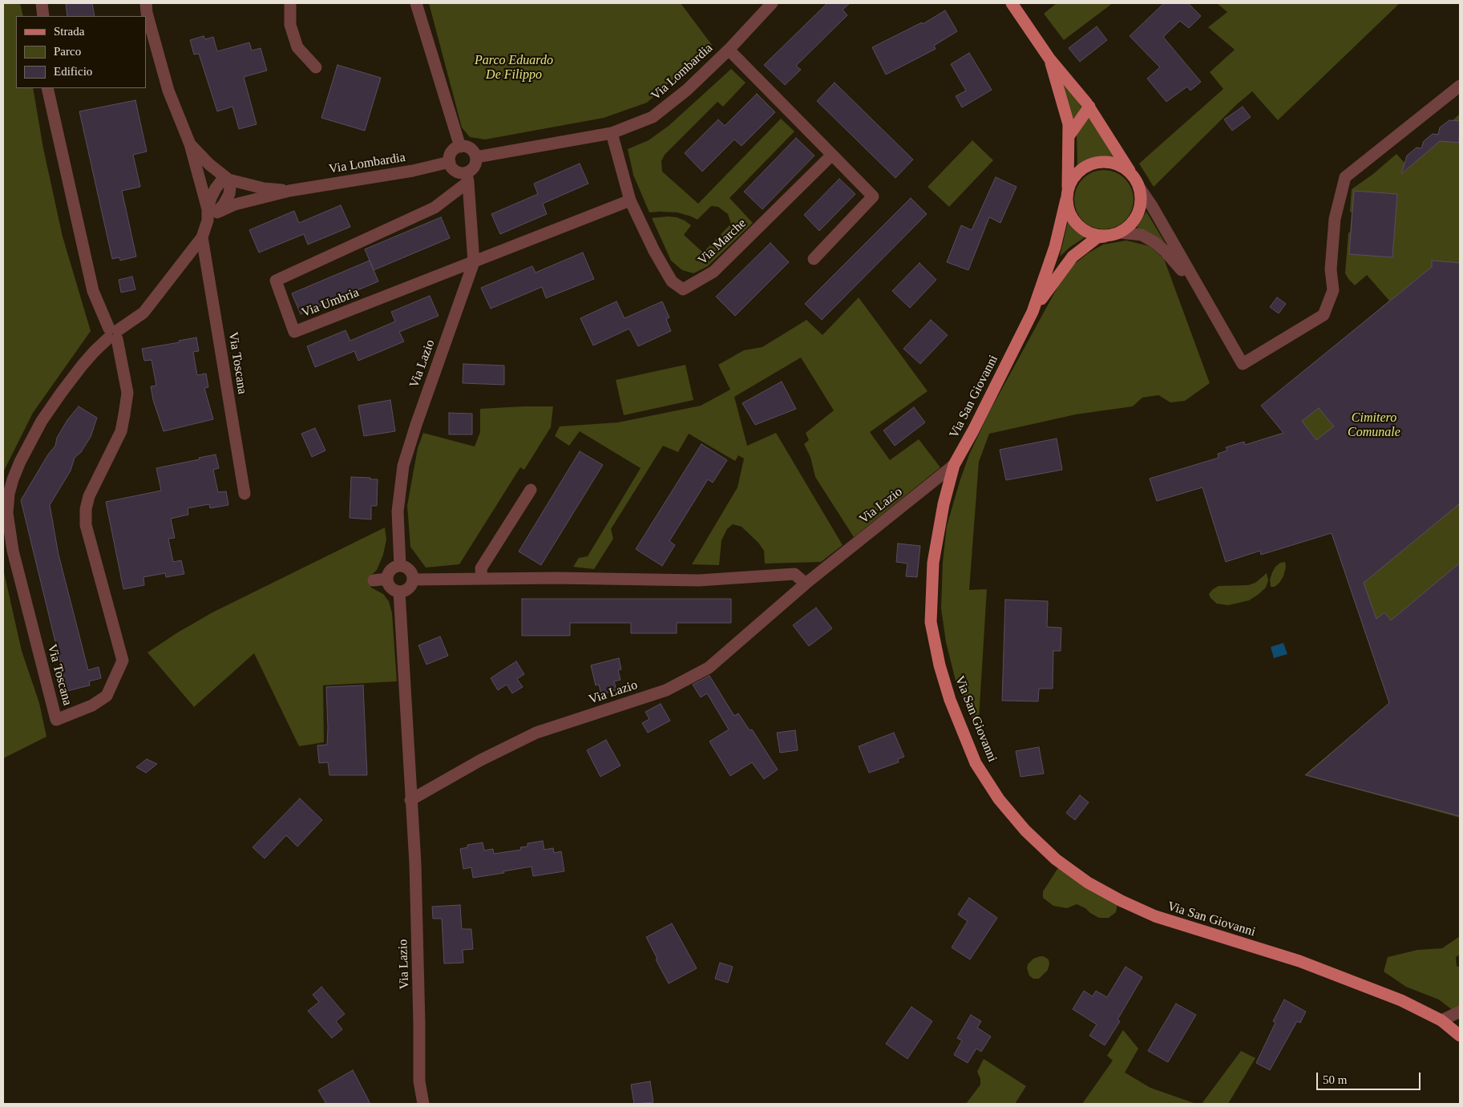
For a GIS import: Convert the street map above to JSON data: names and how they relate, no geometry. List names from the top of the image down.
{
  "streets": {
    "main road": ["Via San Giovanni"],
    "street": [
      "Via Lombardia",
      "Via Marche",
      "Via Umbria",
      "Via Toscana",
      "Via Lazio"
    ]
  },
  "crossings": [
    ["Via Lombardia", "Via Marche"],
    ["Via Lombardia", "Via Umbria"],
    ["Via Lombardia", "Via Toscana"],
    ["Via Lombardia", "Via Lazio"],
    ["Via Marche", "Via Umbria"],
    ["Via Umbria", "Via Lazio"],
    ["Via Lazio", "Via San Giovanni"]
  ],
  "parks": ["Parco Eduardo De Filippo", "Cimitero Comunale"],
  "legend": ["Strada", "Parco", "Edificio"],
  "scale_bar": "50 m"
}
